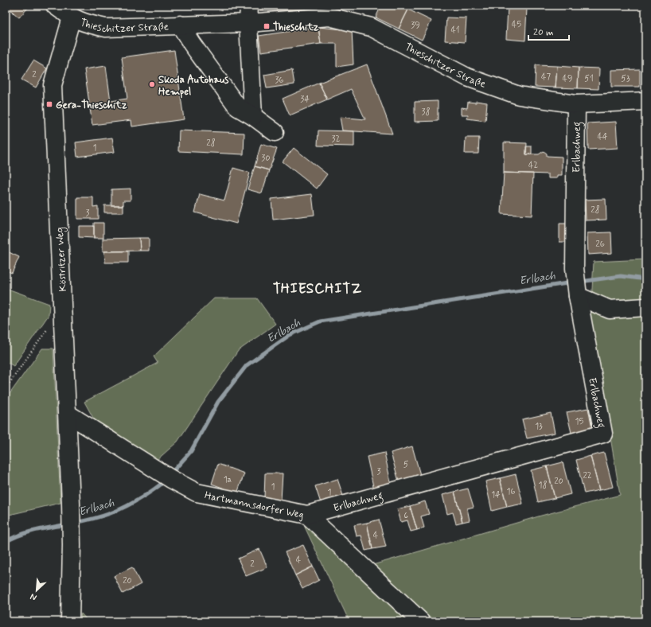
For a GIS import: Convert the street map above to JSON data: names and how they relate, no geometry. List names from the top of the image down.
{
  "streets": {
    "street": [
      "Thieschitzer Straße",
      "Erlbachweg",
      "Köstritzer Weg",
      "Hartmannsdorfer Weg"
    ]
  },
  "crossings": [
    ["Thieschitzer Straße", "Erlbachweg"],
    ["Thieschitzer Straße", "Köstritzer Weg"],
    ["Erlbachweg", "Hartmannsdorfer Weg"],
    ["Köstritzer Weg", "Hartmannsdorfer Weg"]
  ],
  "districts": ["THIESCHITZ"],
  "water": ["Erlbach"],
  "places": {
    "transit": ["Thieschitz", "Gera-Thieschitz"],
    "other": ["Skoda Autohaus Hempel"]
  },
  "house_numbers": [
    "45",
    "39",
    "41",
    "2",
    "47",
    "49",
    "51",
    "53",
    "36",
    "34",
    "38",
    "44",
    "32",
    "28",
    "1",
    "30",
    "42",
    "28",
    "3",
    "26",
    "15",
    "13",
    "5",
    "3",
    "22",
    "1a",
    "20",
    "18",
    "1",
    "16",
    "1",
    "14",
    "6",
    "4",
    "4",
    "2",
    "20"
  ],
  "scale_bar": "20 m",
  "north": "bottom left"
}
